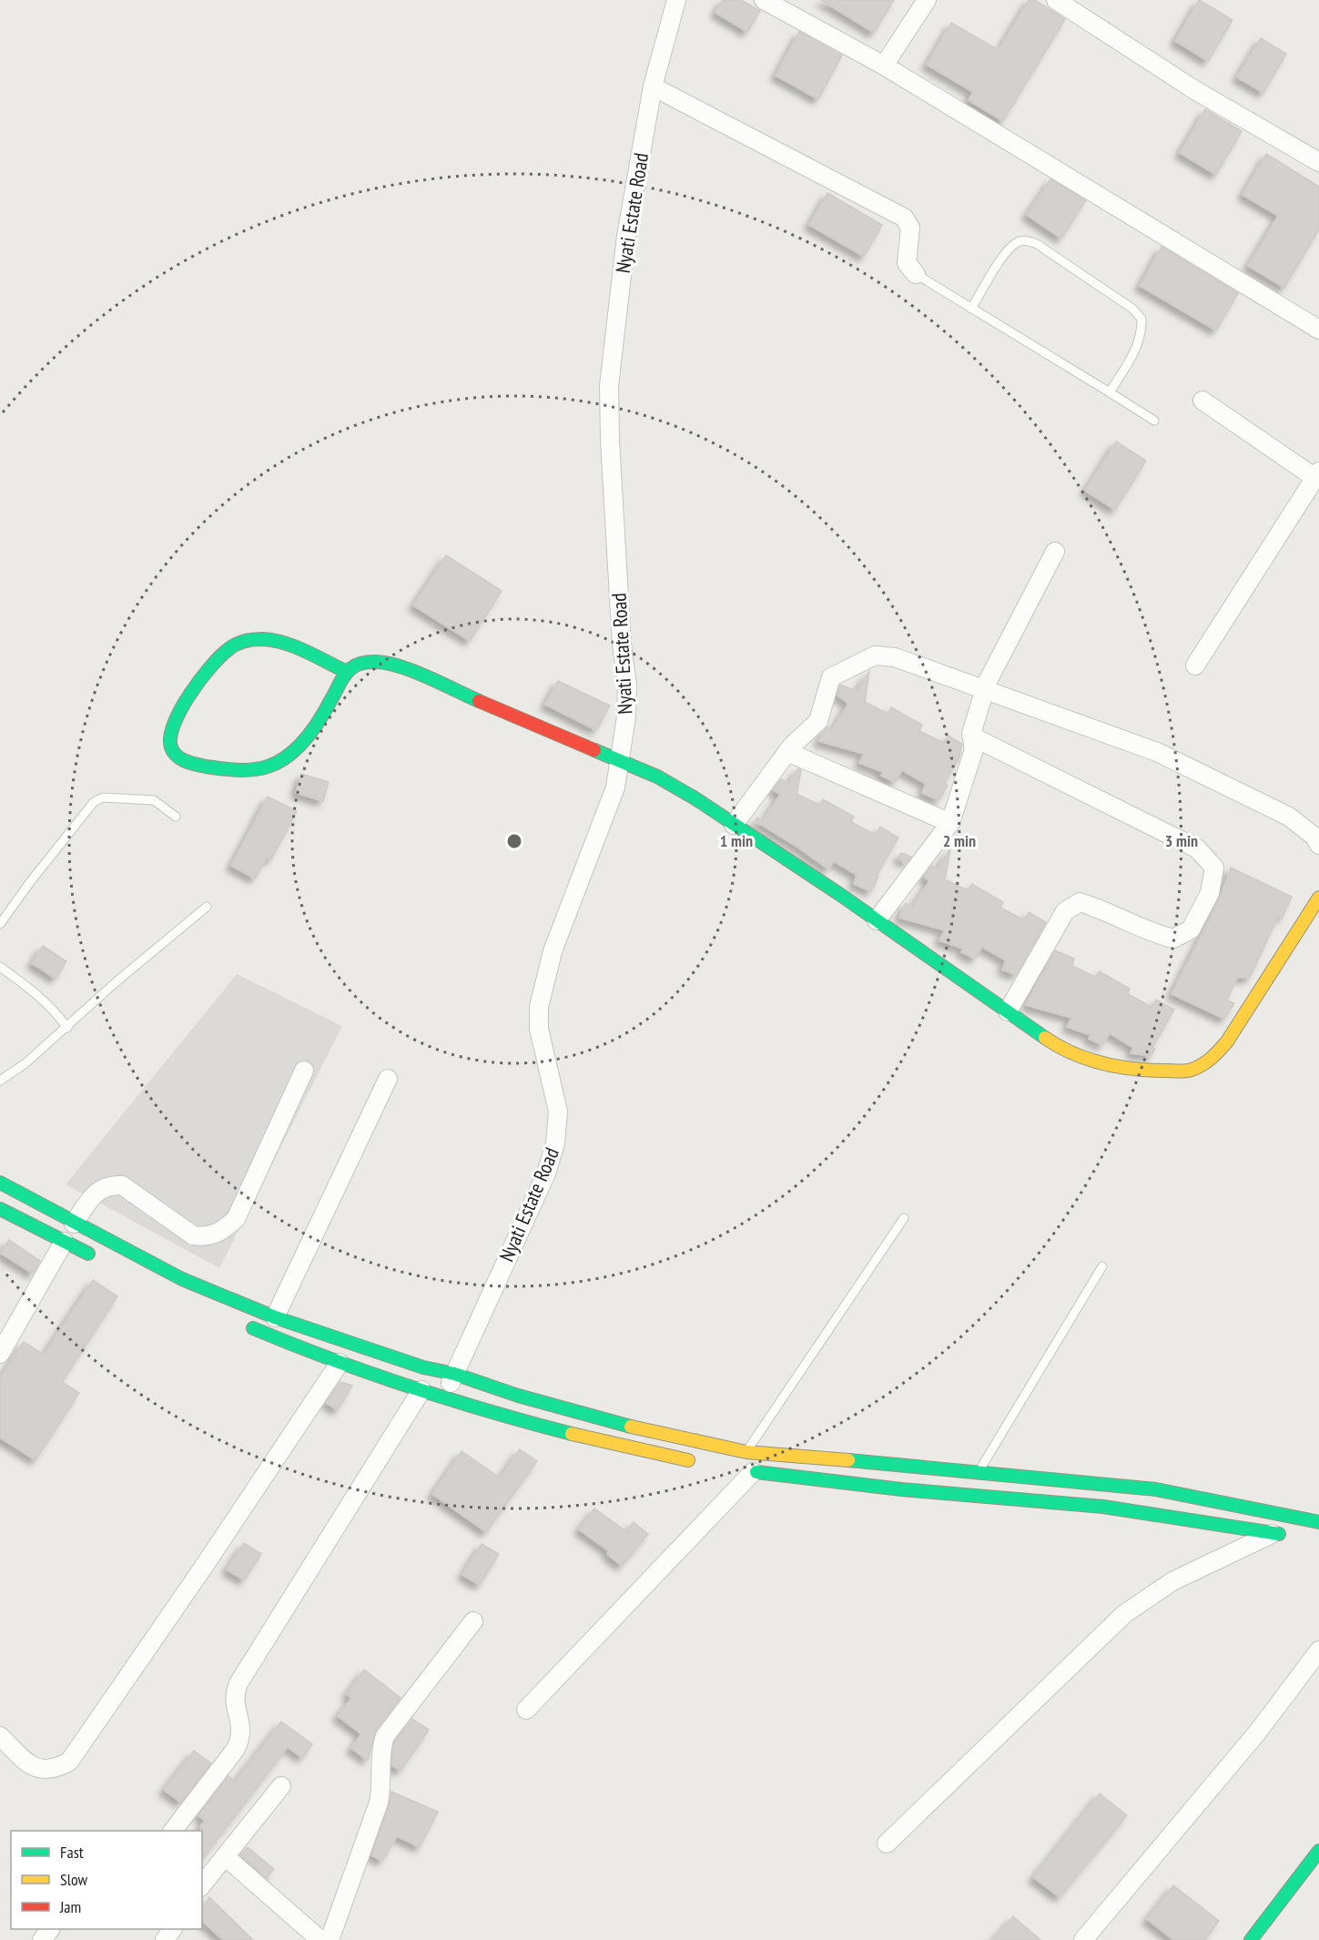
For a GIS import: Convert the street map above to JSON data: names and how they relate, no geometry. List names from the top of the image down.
{
  "streets": {
    "street": ["Nyati Estate Road"]
  },
  "legend": ["Fast", "Slow", "Jam"],
  "rings": ["1 min", "2 min", "3 min"]
}
